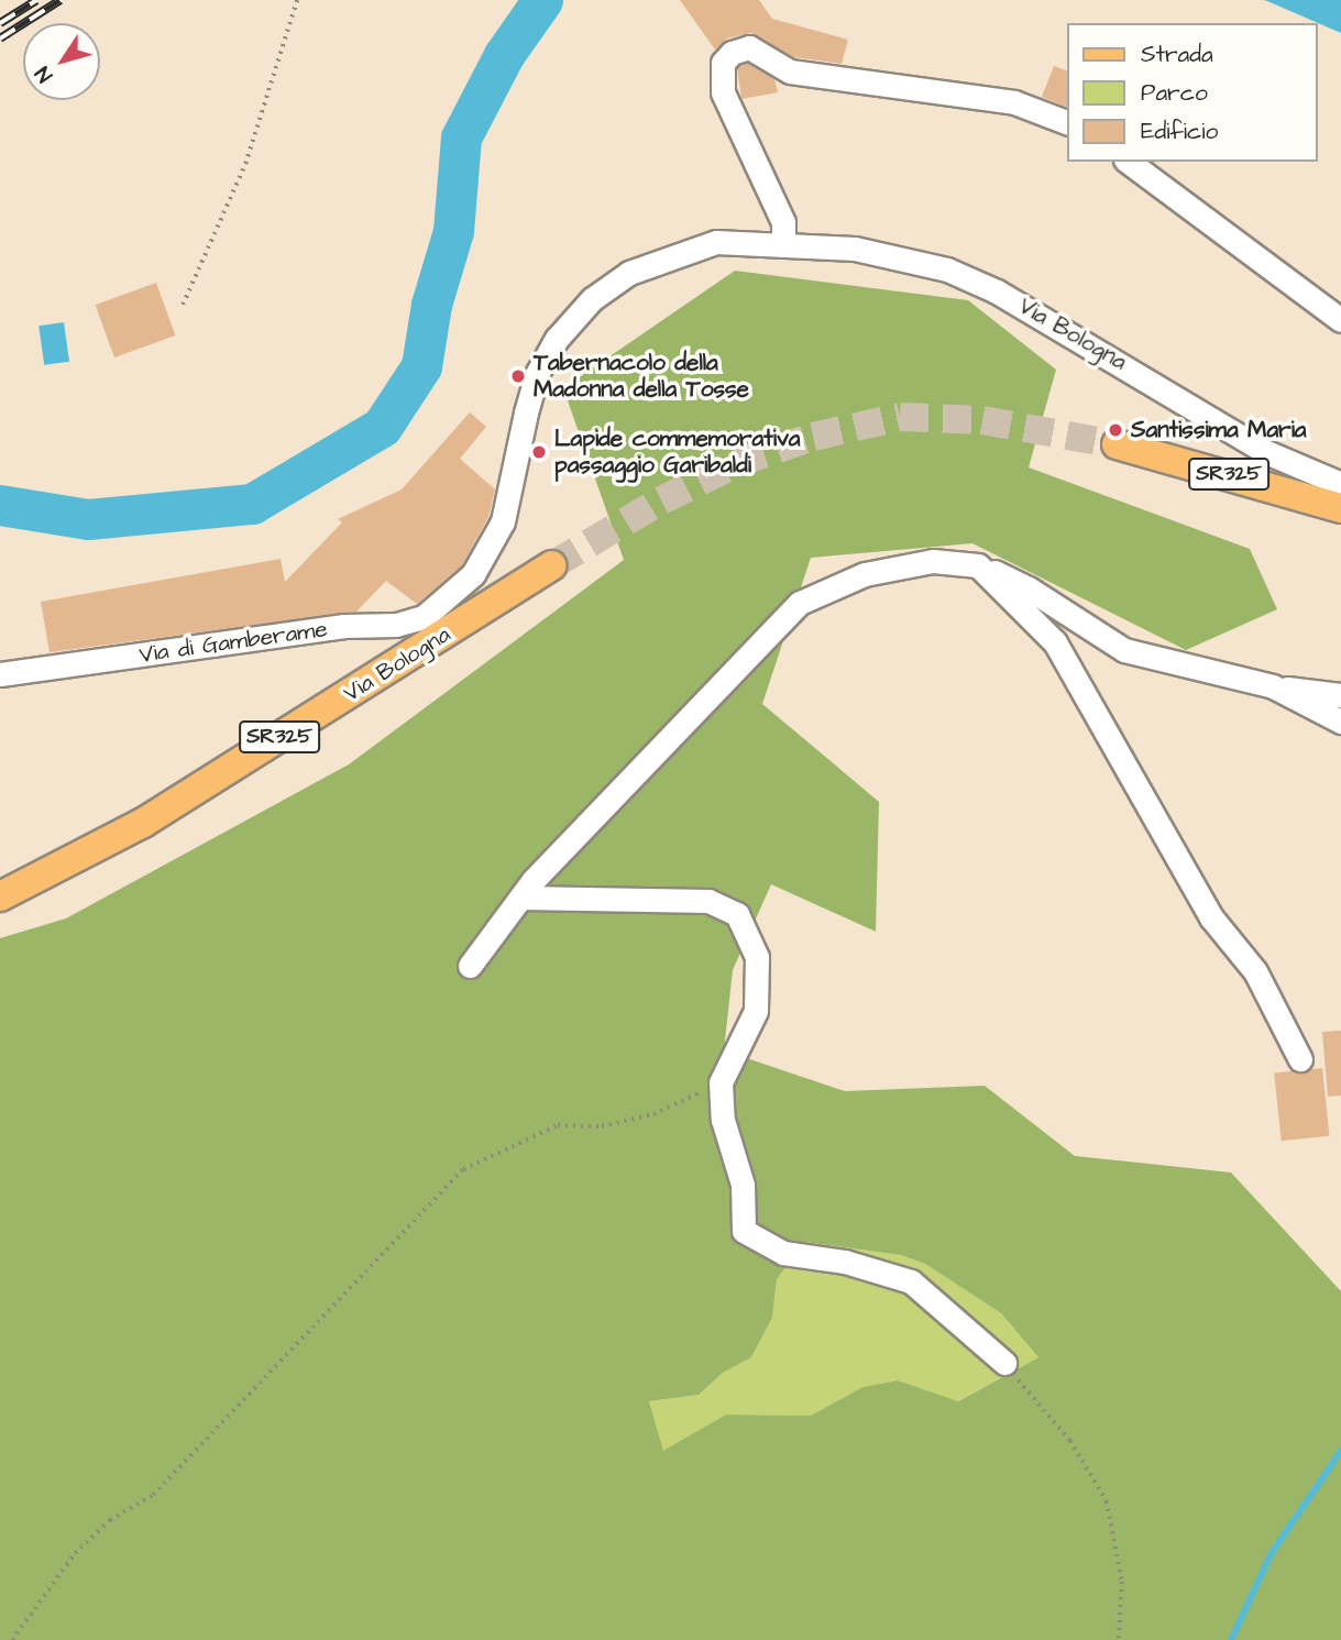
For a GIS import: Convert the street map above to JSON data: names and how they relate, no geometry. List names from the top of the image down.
{
  "streets": {
    "main road": ["Via Bologna", "SR325"],
    "street": ["Via di Gamberame"]
  },
  "crossings": [
    ["Via Bologna", "Via di Gamberame"]
  ],
  "places": ["Tabernacolo della Madonna della Tosse", "Santissima Maria", "Lapide commemorativa passaggio Garibaldi"],
  "legend": ["Strada", "Parco", "Edificio"],
  "north": "bottom left"
}
